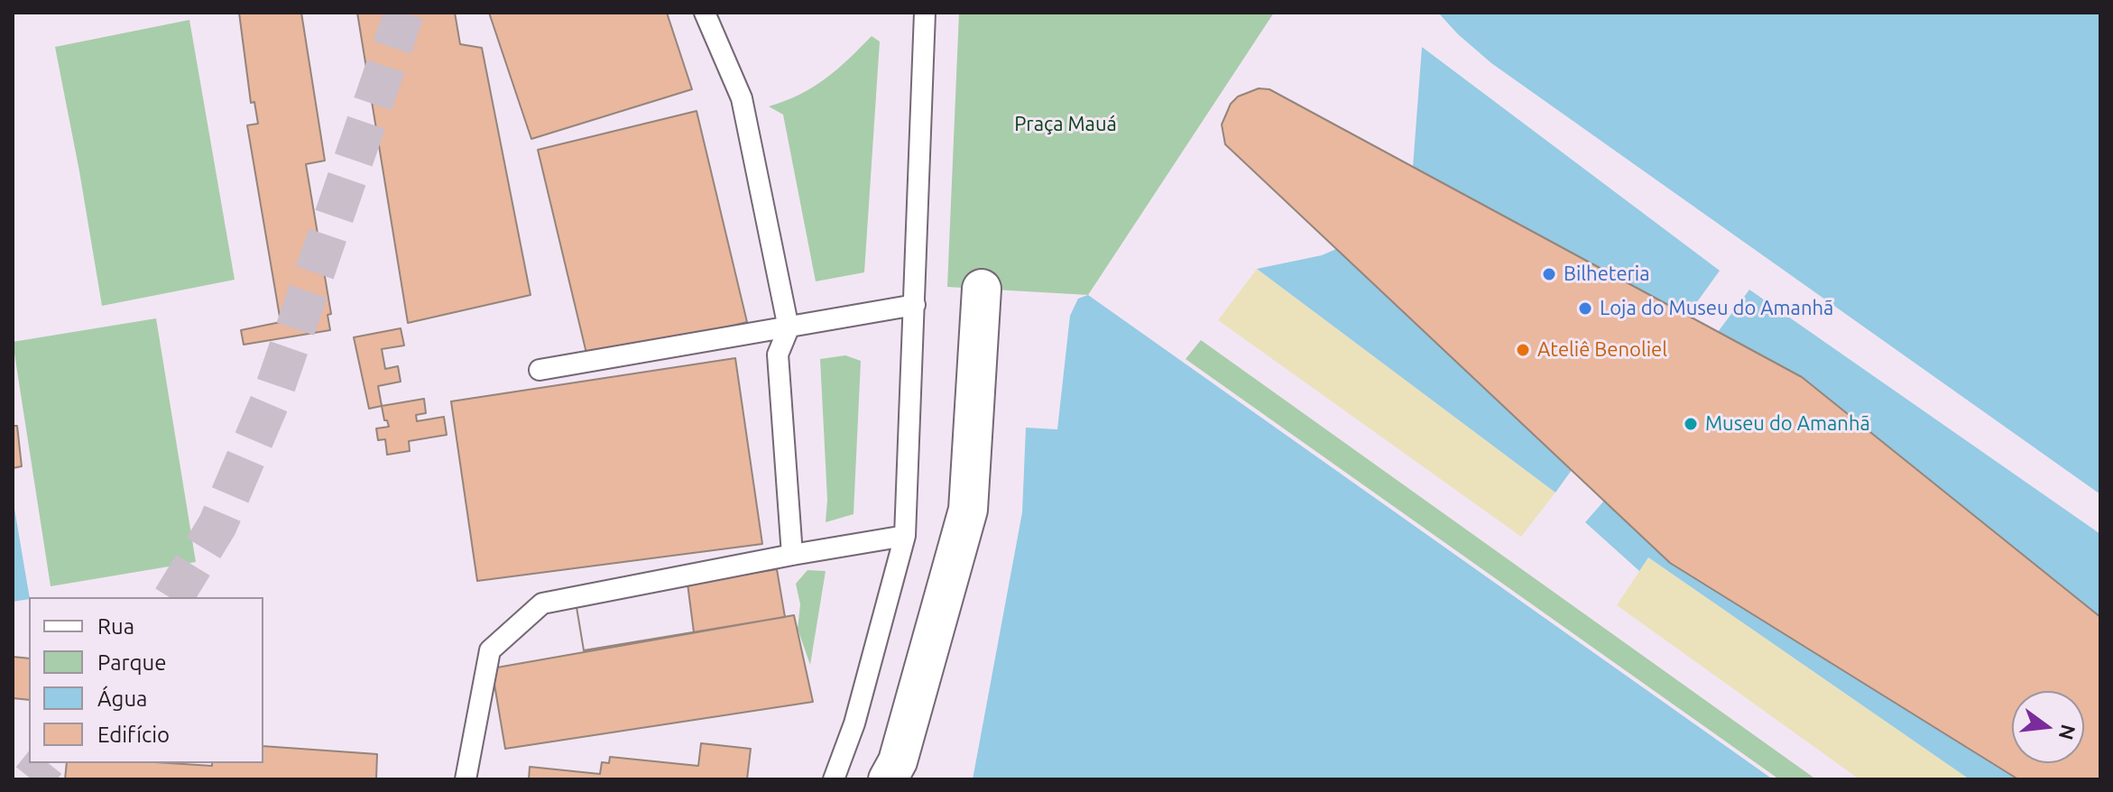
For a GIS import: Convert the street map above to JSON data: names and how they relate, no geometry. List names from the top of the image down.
{
  "parks": ["Praça Mauá"],
  "places": [
    "Bilheteria",
    "Loja do Museu do Amanhã",
    "Ateliê Benoliel",
    "Museu do Amanhã"
  ],
  "legend": [
    "Rua",
    "Parque",
    "Água",
    "Edifício"
  ],
  "north": "right"
}
